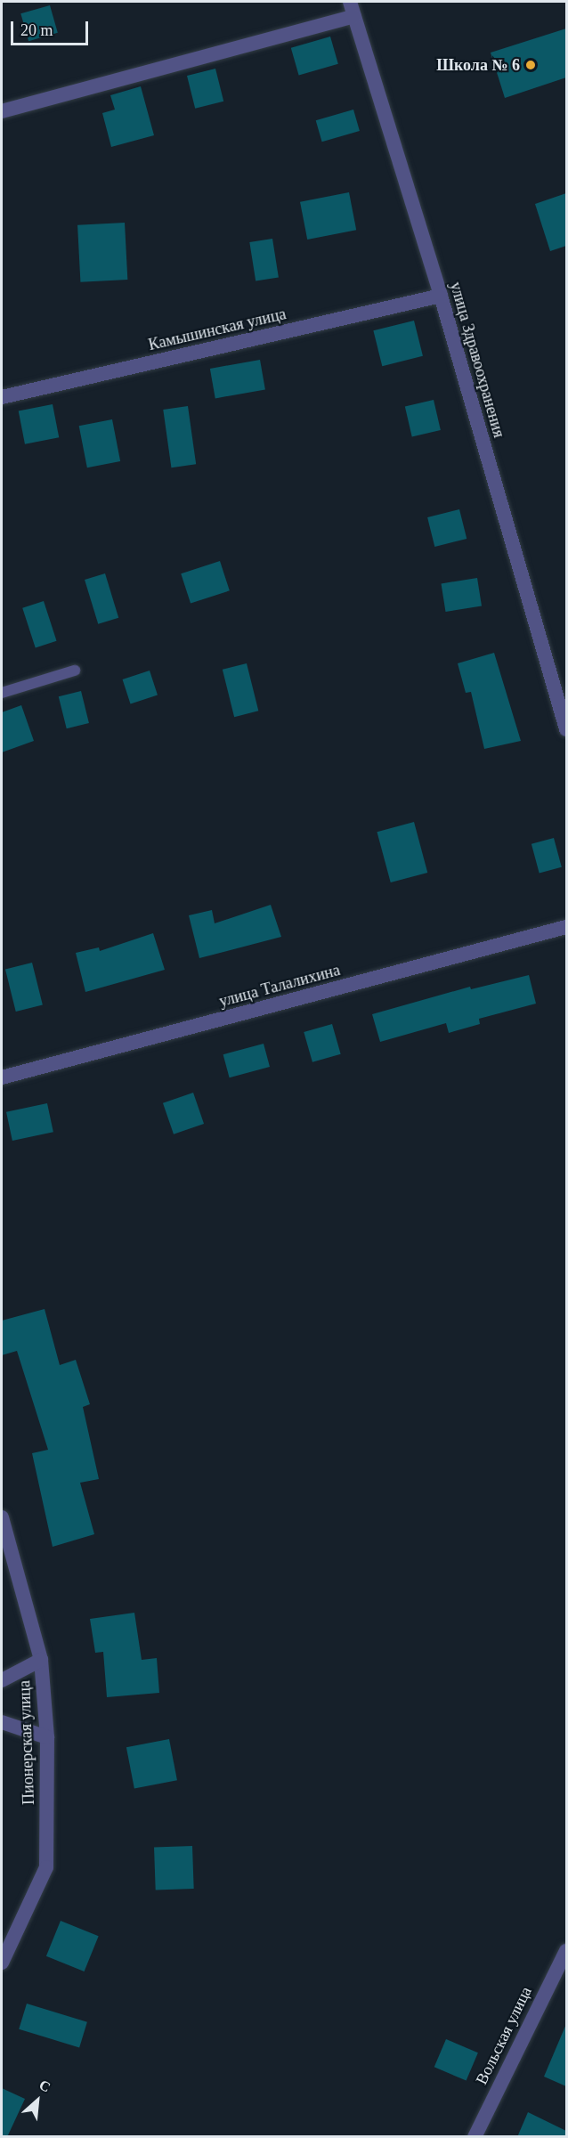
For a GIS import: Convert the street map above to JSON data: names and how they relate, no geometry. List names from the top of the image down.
{
  "streets": {
    "street": [
      "Камышинская улица",
      "улица Здравоохранения",
      "улица Талалихина",
      "Пионерская улица",
      "Вольская улица"
    ]
  },
  "crossings": [
    ["Камышинская улица", "улица Здравоохранения"]
  ],
  "places": ["Школа № 6"],
  "scale_bar": "20 m",
  "north": "top right"
}
